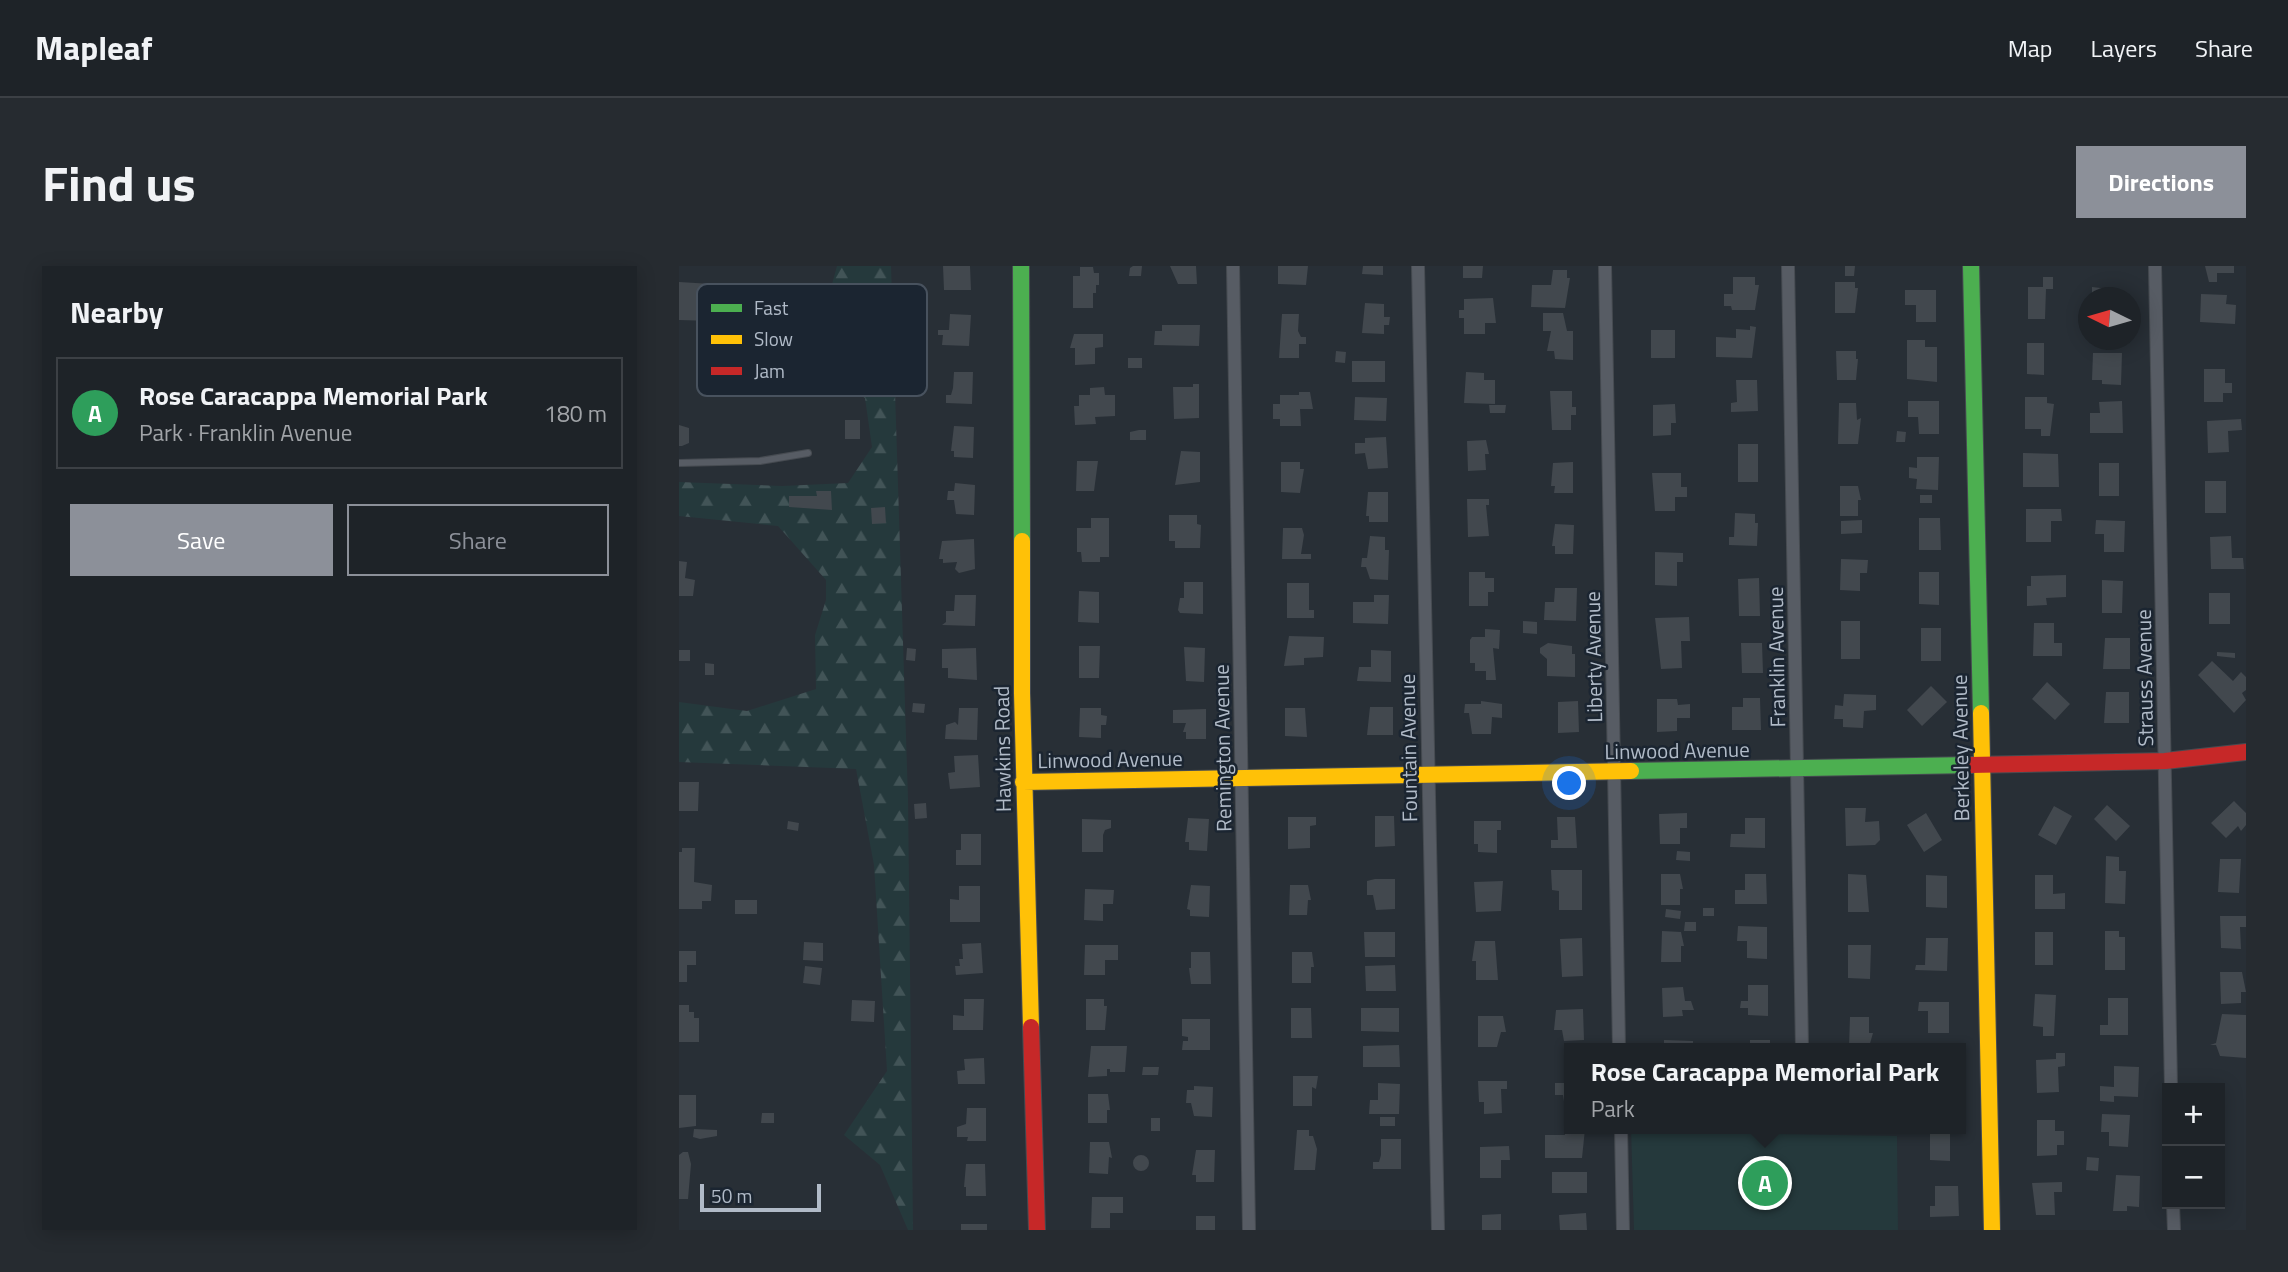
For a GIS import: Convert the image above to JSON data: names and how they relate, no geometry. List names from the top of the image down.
{
  "streets": {
    "street": [
      "Liberty Avenue",
      "Franklin Avenue",
      "Strauss Avenue",
      "Remington Avenue",
      "Fountain Avenue",
      "Berkeley Avenue",
      "Hawkins Road",
      "Linwood Avenue"
    ]
  },
  "crossings": [
    ["Liberty Avenue", "Linwood Avenue"],
    ["Franklin Avenue", "Linwood Avenue"],
    ["Strauss Avenue", "Linwood Avenue"],
    ["Remington Avenue", "Linwood Avenue"],
    ["Fountain Avenue", "Linwood Avenue"],
    ["Berkeley Avenue", "Linwood Avenue"],
    ["Hawkins Road", "Linwood Avenue"]
  ],
  "legend": ["Fast", "Slow", "Jam"],
  "scale_bar": "50 m",
  "north": "left",
  "page": {
    "header": "Mapleaf",
    "nav": ["Map", "Layers", "Share"],
    "title": "Find us",
    "buttons": [
      "Directions",
      ["Save", "Share"]
    ],
    "heading": "Nearby",
    "list": [
      {
        "mark": "A",
        "name": "Rose Caracappa Memorial Park",
        "note": "Park · Franklin Avenue",
        "value": "180 m"
      }
    ],
    "popup": ["Rose Caracappa Memorial Park", "Park"],
    "map_buttons": ["+", "−"],
    "pins": "A",
    "scale": "50 m"
  }
}
